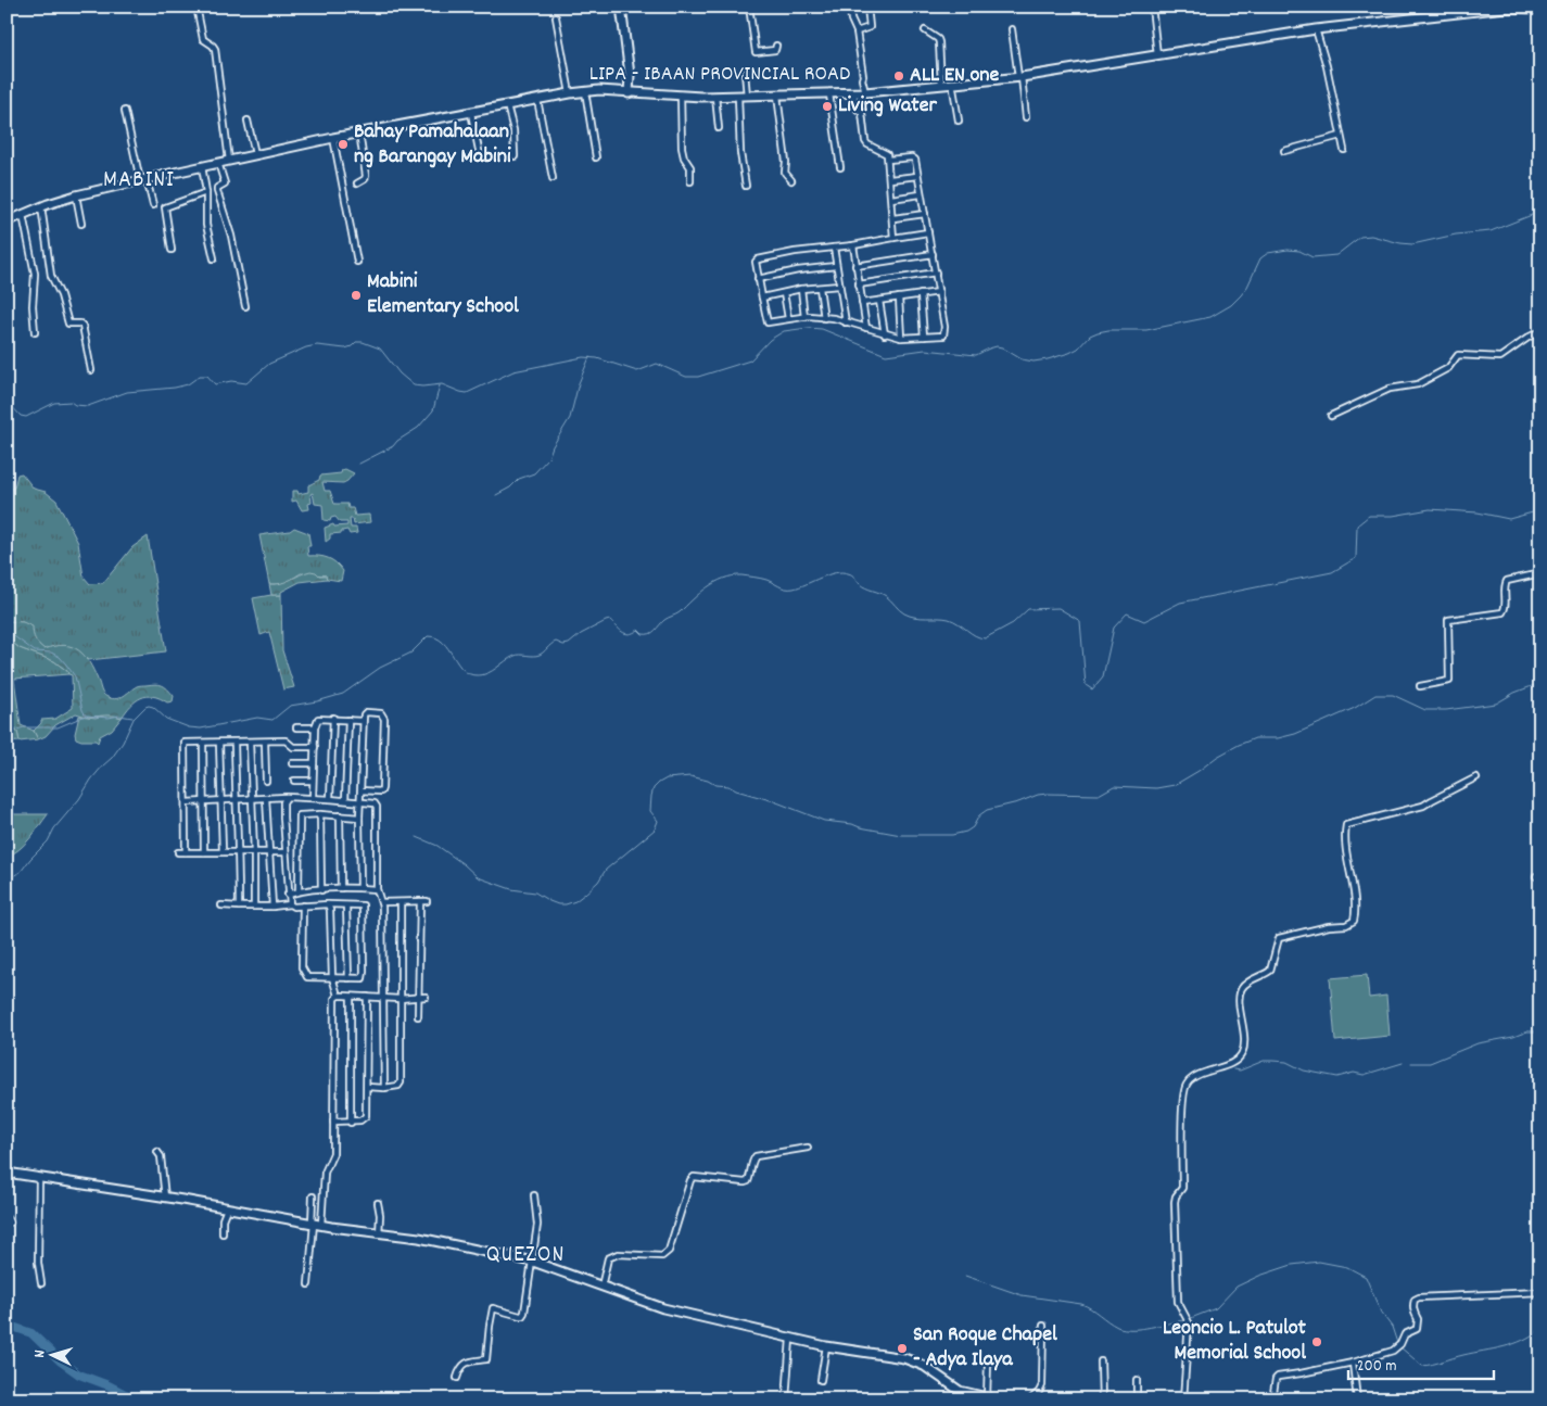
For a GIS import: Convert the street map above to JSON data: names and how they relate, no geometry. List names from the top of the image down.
{
  "streets": {
    "main road": ["LIPA - IBAAN PROVINCIAL ROAD"]
  },
  "districts": ["MABINI", "QUEZON"],
  "places": [
    "ALL EN one",
    "Living Water",
    "Bahay Pamahalaan ng Barangay Mabini",
    "Mabini Elementary School",
    "Leoncio L. Patulot Memorial School",
    "San Roque Chapel - Adya Ilaya"
  ],
  "scale_bar": "200 m",
  "north": "left"
}
